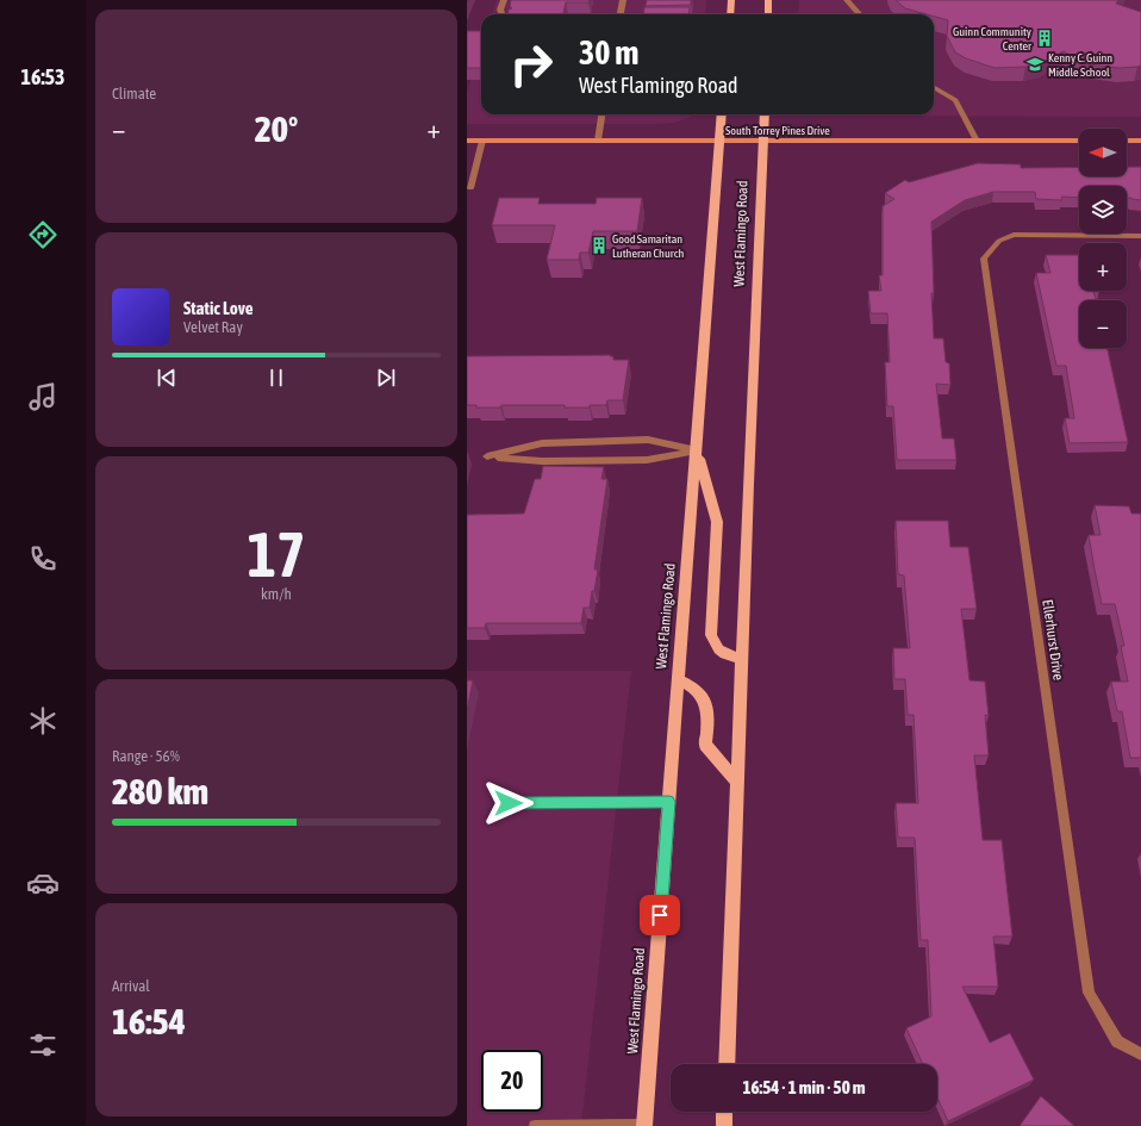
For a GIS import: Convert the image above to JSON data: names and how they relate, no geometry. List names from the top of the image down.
{
  "streets": {
    "main road": ["South Torrey Pines Drive", "West Flamingo Road"],
    "street": ["Ellerhurst Drive"]
  },
  "crossings": [
    ["South Torrey Pines Drive", "West Flamingo Road"]
  ],
  "places": {
    "building": ["Guinn Community Center", "Good Samaritan Lutheran Church"],
    "school or university": ["Kenny C. Guinn Middle School"]
  },
  "north": "left",
  "page": {
    "tabs": "16:53",
    "tile": [
      "Climate",
      ["17", "km/h"],
      ["Range · 56%", "280 km"],
      ["Arrival", "16:54"]
    ],
    "turn": ["30 m", "West Flamingo Road"],
    "heat": ["−", "20°", "+"],
    "map_buttons": ["+", "−"],
    "song": ["Static Love", "Velvet Ray"],
    "limit": "20",
    "trip": "16:54 · 1 min · 50 m"
  }
}
